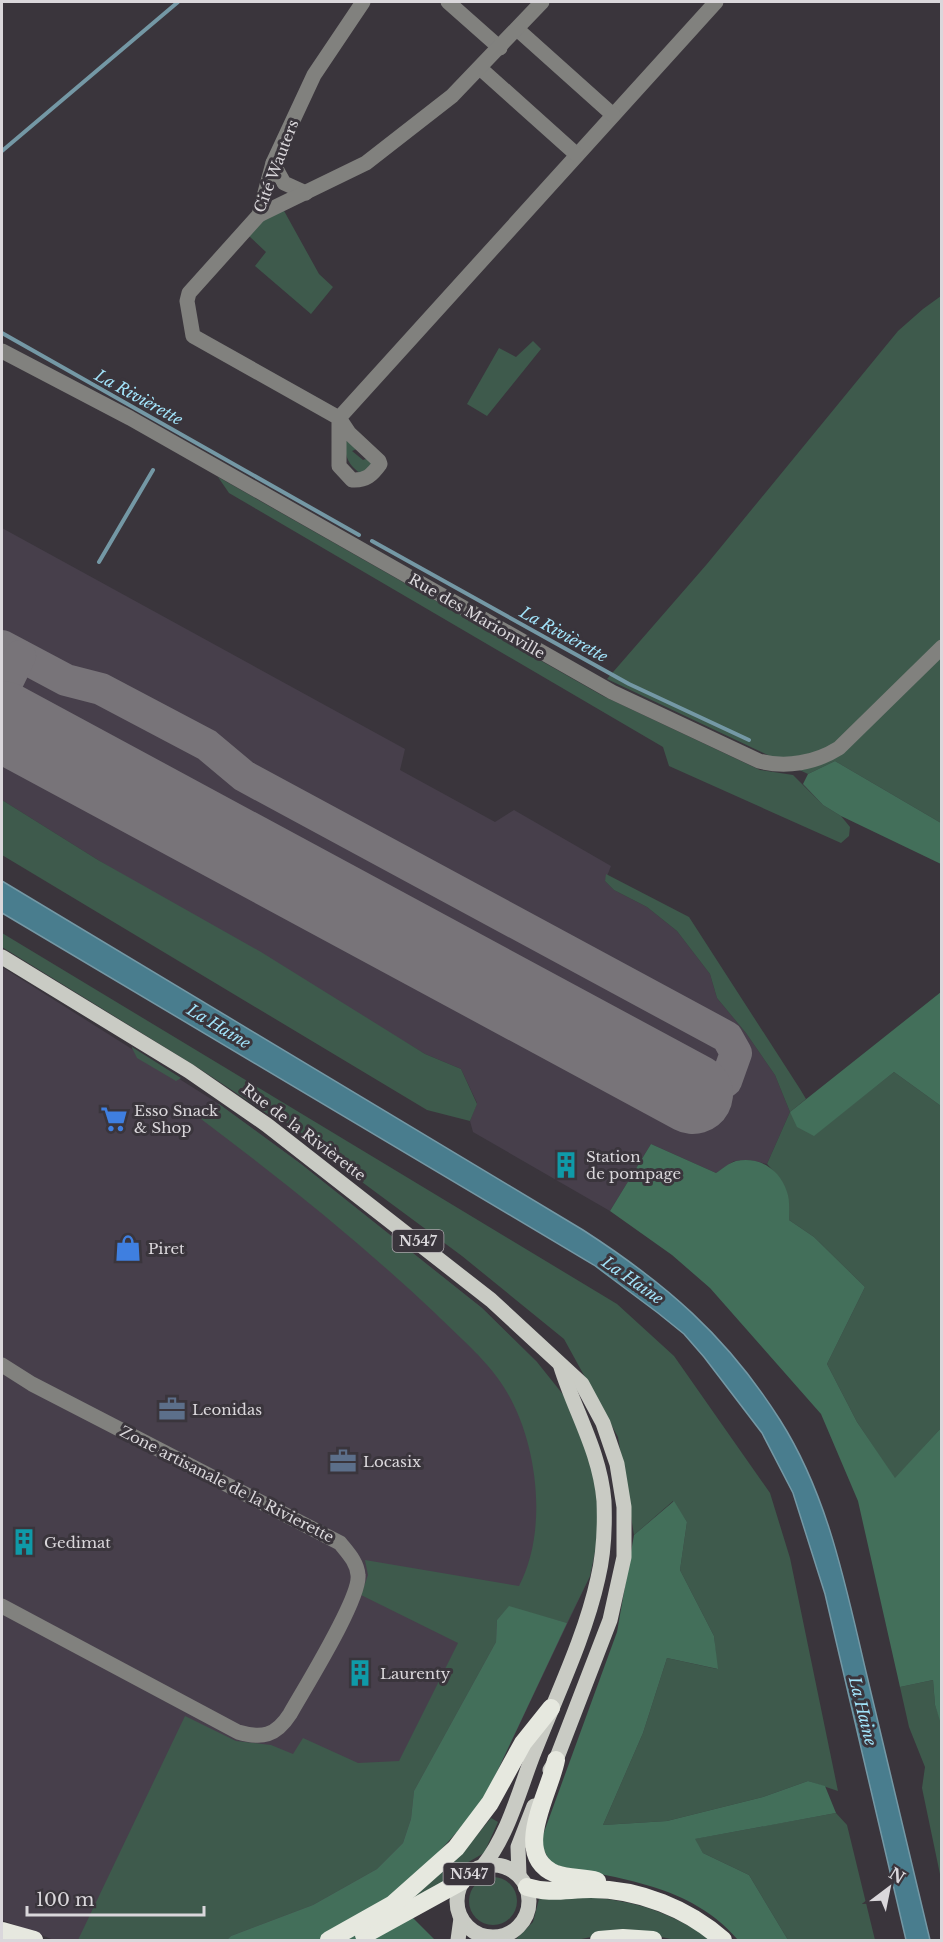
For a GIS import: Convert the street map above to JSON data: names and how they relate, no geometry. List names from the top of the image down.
{
  "streets": {
    "main road": ["Rue de la Rivièrette", "N547"],
    "street": ["Cité Wauters", "Rue des Marionville", "Zone artisanale de la Rivierette"]
  },
  "crossings": [
    ["Rue de la Rivièrette", "N547"]
  ],
  "water": ["La Rivièrette", "La Haine"],
  "places": {
    "supermarket": ["Esso Snack & Shop"],
    "building": ["Station de pompage", "Gedimat", "Laurenty"],
    "shop": ["Piret"],
    "office": ["Leonidas", "Locasix"]
  },
  "scale_bar": "100 m",
  "north": "top right"
}
